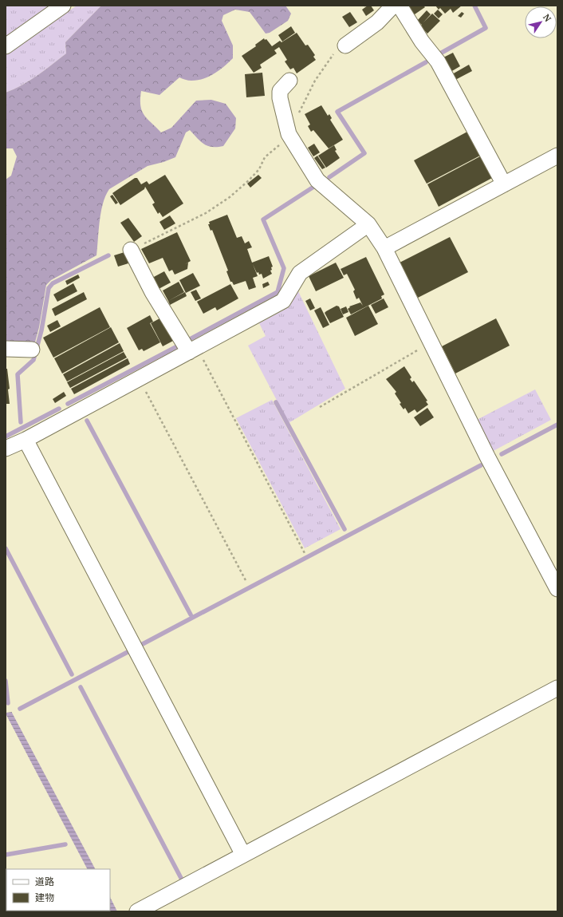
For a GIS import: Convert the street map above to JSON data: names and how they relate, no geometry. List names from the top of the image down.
{
  "legend": ["道路", "建物"],
  "north": "top right"
}
